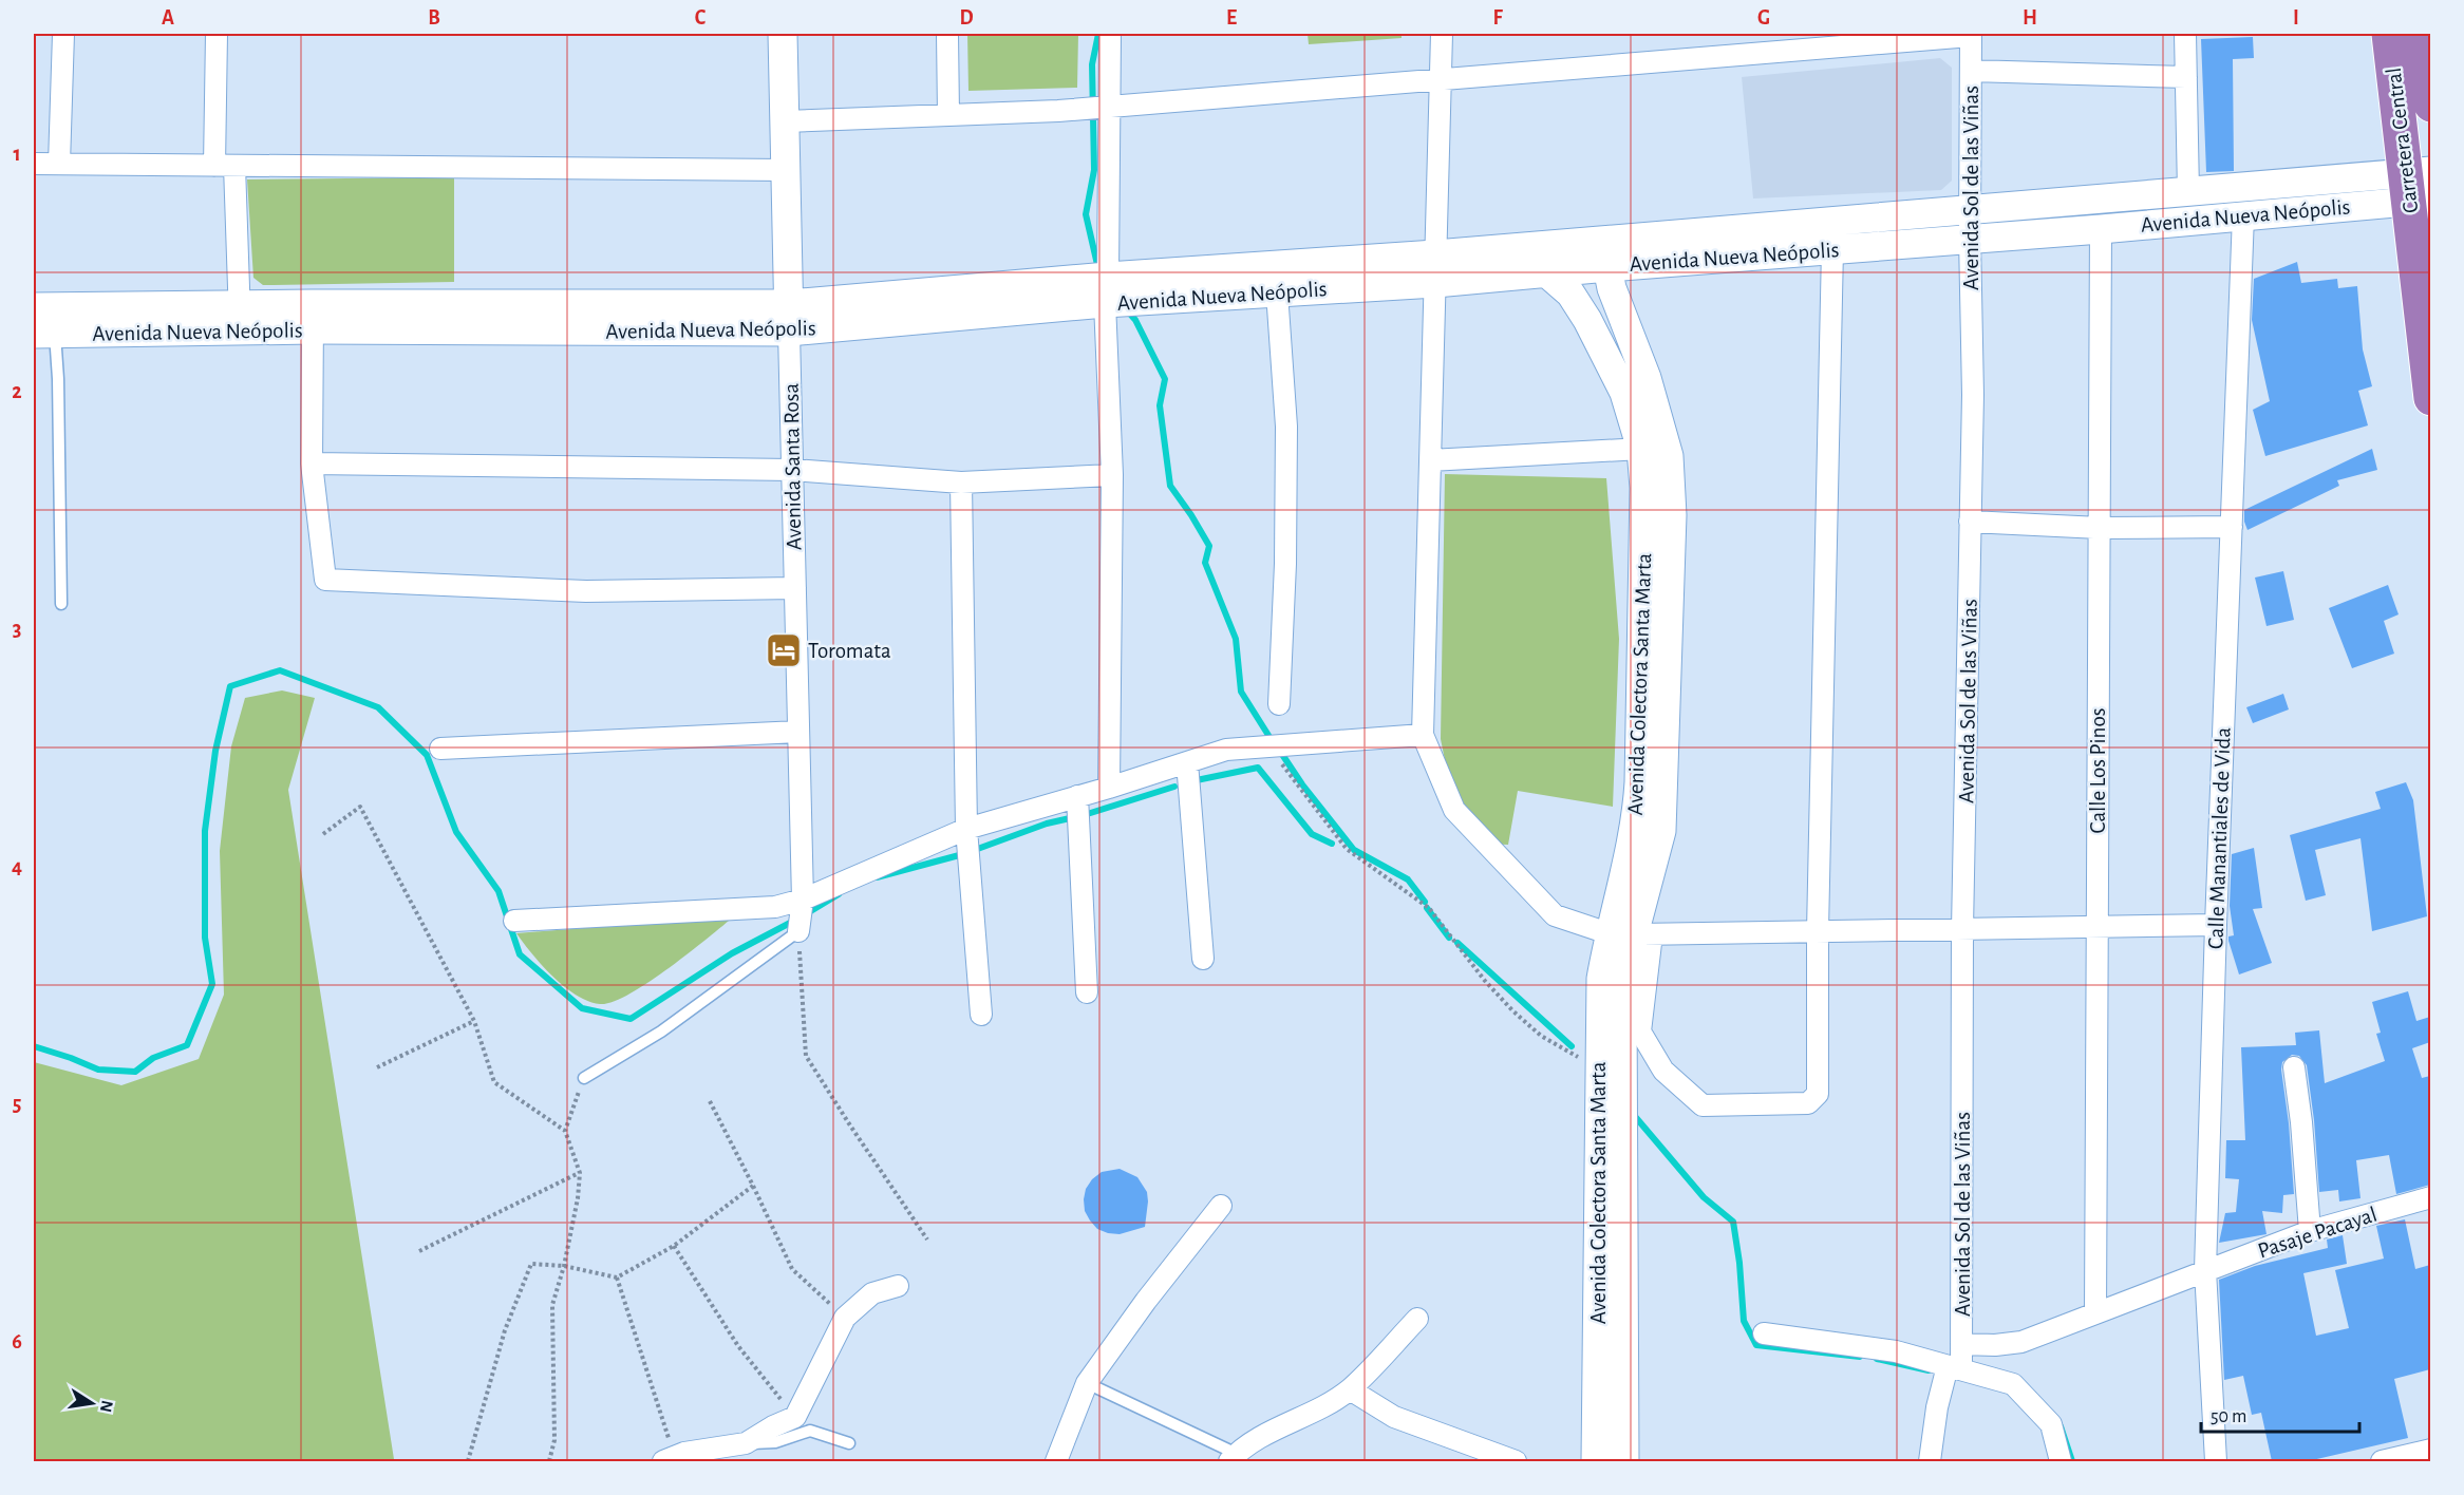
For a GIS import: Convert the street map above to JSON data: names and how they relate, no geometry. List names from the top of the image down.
{
  "streets": {
    "highway": ["Carretera Central"],
    "street": [
      "Avenida Sol de las Viñas",
      "Avenida Nueva Neópolis",
      "Avenida Santa Rosa",
      "Avenida Colectora Santa Marta",
      "Calle Los Pinos",
      "Calle Manantiales de Vida",
      "Pasaje Pacayal"
    ]
  },
  "crossings": [
    ["Carretera Central", "Avenida Nueva Neópolis"],
    ["Avenida Sol de las Viñas", "Avenida Nueva Neópolis"],
    ["Avenida Sol de las Viñas", "Pasaje Pacayal"],
    ["Avenida Nueva Neópolis", "Avenida Santa Rosa"],
    ["Avenida Nueva Neópolis", "Avenida Colectora Santa Marta"],
    ["Avenida Nueva Neópolis", "Calle Los Pinos"],
    ["Avenida Nueva Neópolis", "Calle Manantiales de Vida"],
    ["Calle Los Pinos", "Pasaje Pacayal"],
    ["Calle Manantiales de Vida", "Pasaje Pacayal"]
  ],
  "places": {
    "hotel": ["Toromata"]
  },
  "scale_bar": "50 m",
  "north": "right",
  "grid": {
    "columns": [
      "A",
      "B",
      "C",
      "D",
      "E",
      "F",
      "G",
      "H",
      "I"
    ],
    "rows": [
      "1",
      "2",
      "3",
      "4",
      "5",
      "6"
    ]
  }
}
